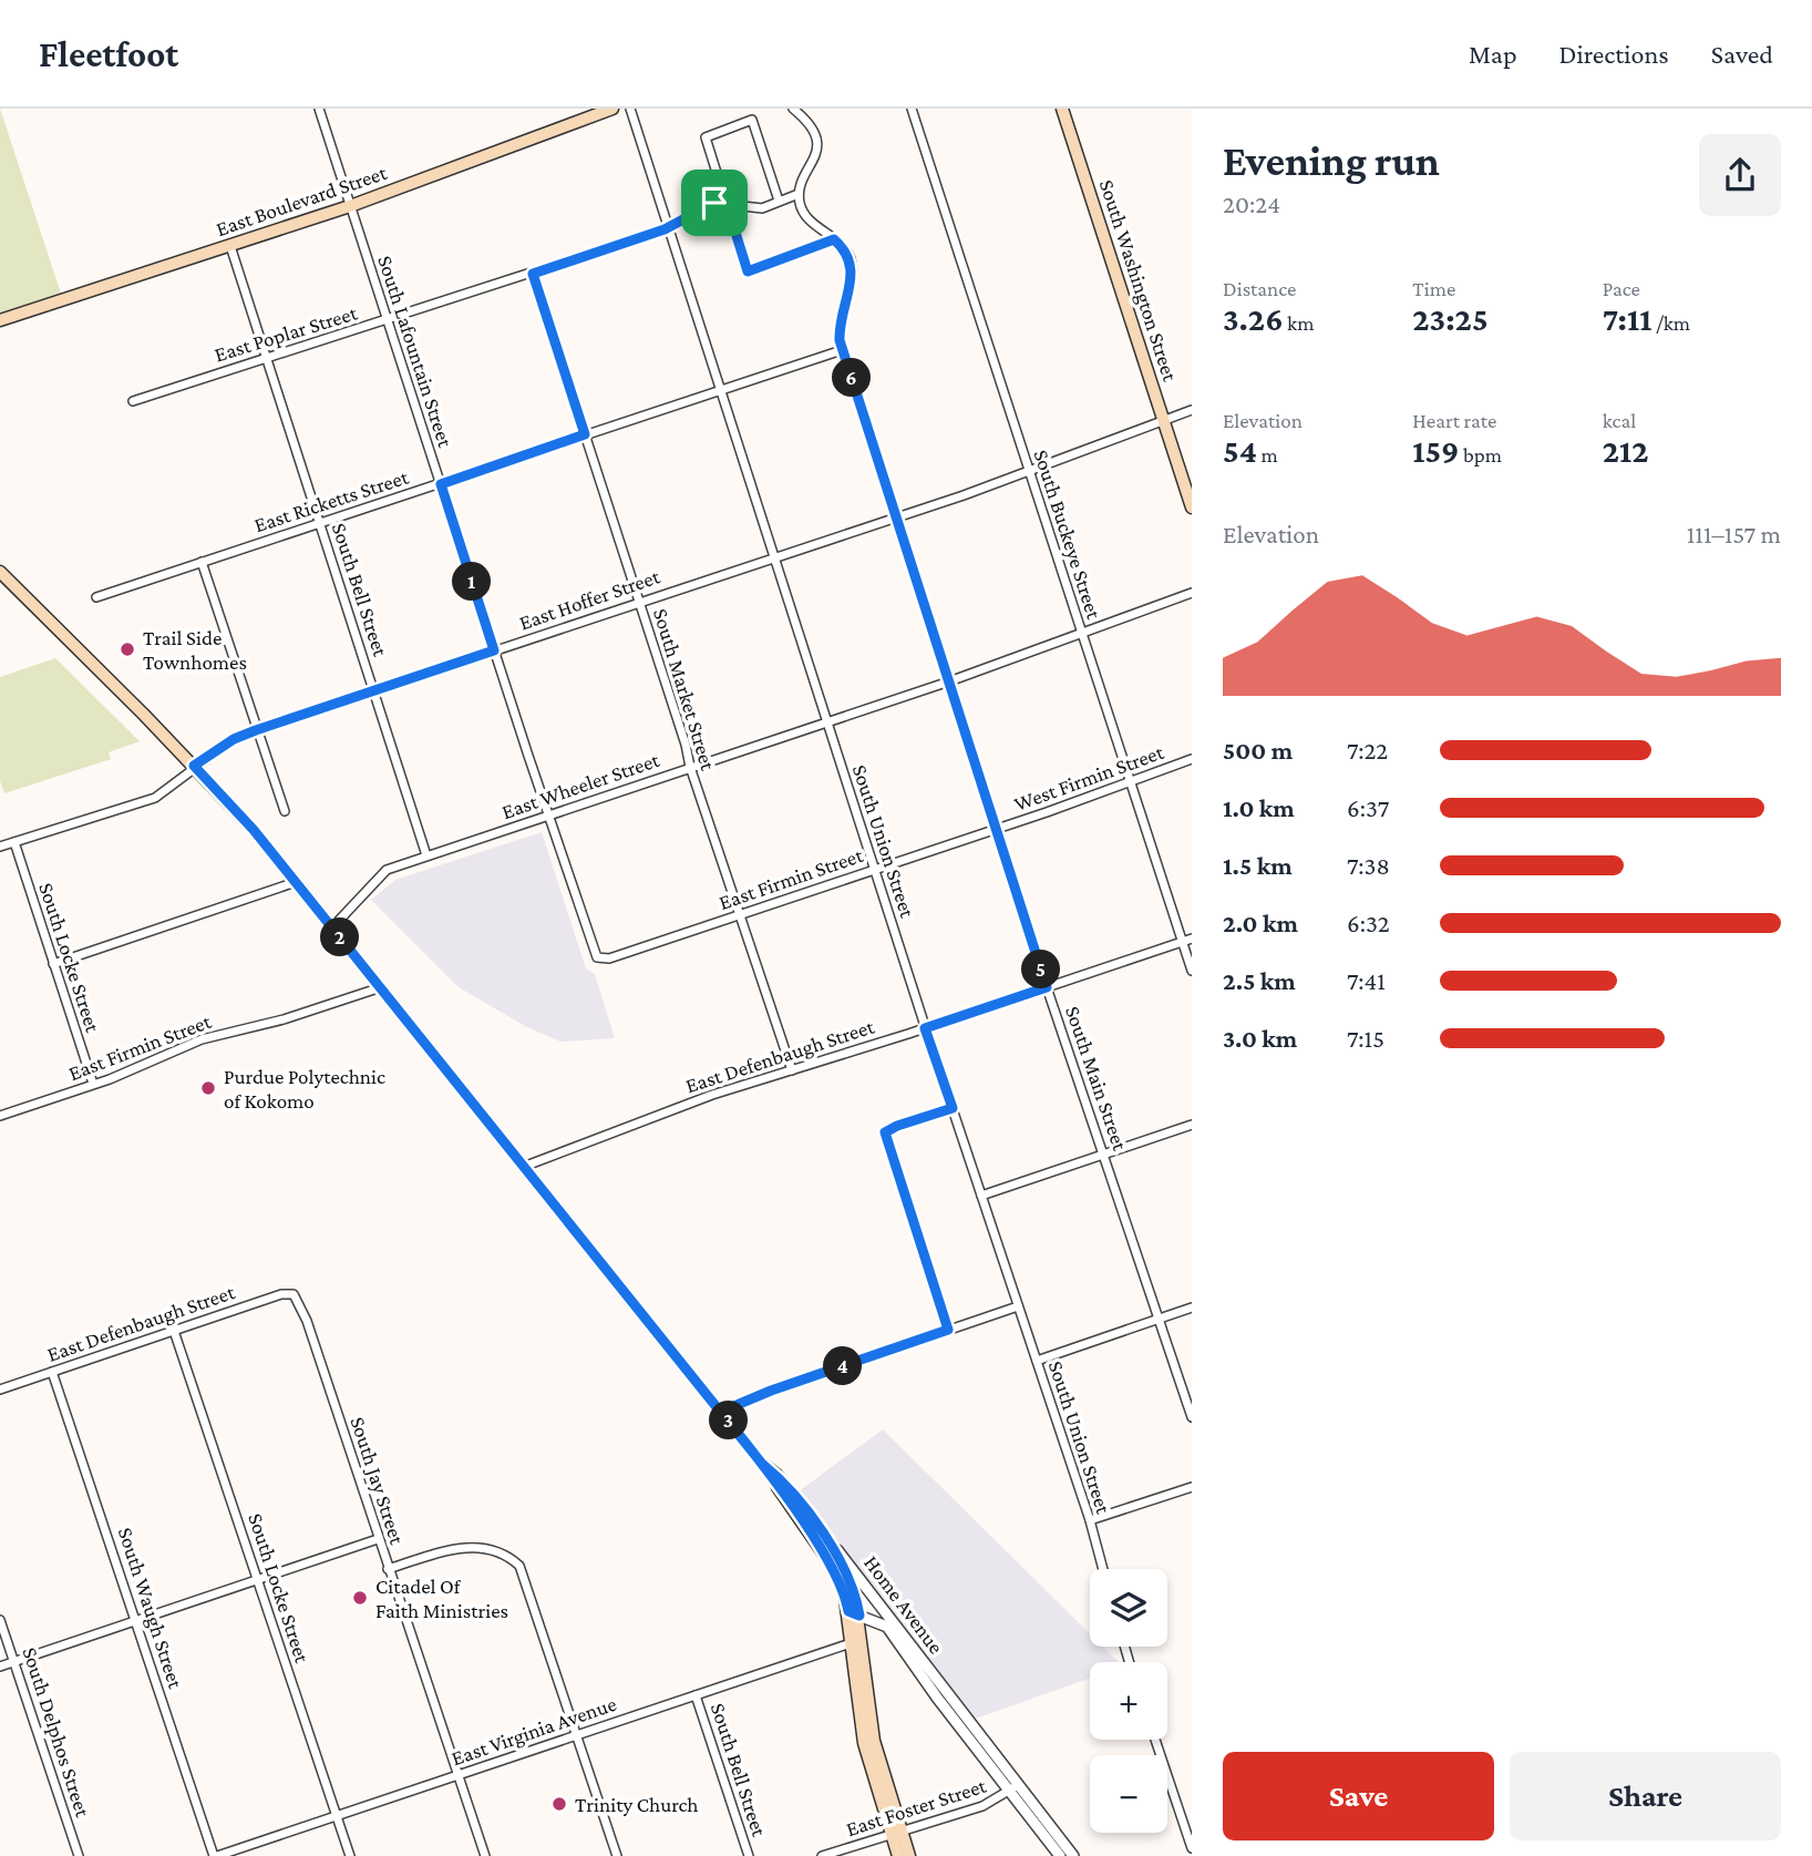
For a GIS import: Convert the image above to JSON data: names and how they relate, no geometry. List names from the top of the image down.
{
  "streets": {
    "main road": ["East Boulevard Street", "South Washington Street", "Home Avenue"],
    "street": [
      "East Poplar Street",
      "South Lafountain Street",
      "East Ricketts Street",
      "South Buckeye Street",
      "South Bell Street",
      "East Hoffer Street",
      "South Market Street",
      "West Firmin Street",
      "East Wheeler Street",
      "South Union Street",
      "East Firmin Street",
      "South Locke Street",
      "East Defenbaugh Street",
      "South Main Street",
      "South Jay Street",
      "South Waugh Street",
      "East Virginia Avenue",
      "South Delphos Street",
      "East Foster Street"
    ]
  },
  "crossings": [
    ["East Boulevard Street", "South Lafountain Street"],
    ["East Boulevard Street", "South Bell Street"],
    ["South Washington Street", "East Hoffer Street"],
    ["East Poplar Street", "South Lafountain Street"],
    ["East Poplar Street", "South Bell Street"],
    ["East Poplar Street", "South Market Street"],
    ["East Poplar Street", "South Union Street"],
    ["East Poplar Street", "South Main Street"],
    ["South Lafountain Street", "East Ricketts Street"],
    ["South Lafountain Street", "East Hoffer Street"],
    ["South Lafountain Street", "East Wheeler Street"],
    ["South Lafountain Street", "East Firmin Street"],
    ["East Ricketts Street", "South Bell Street"],
    ["East Ricketts Street", "South Market Street"],
    ["East Ricketts Street", "South Union Street"],
    ["East Ricketts Street", "South Main Street"],
    ["South Buckeye Street", "East Hoffer Street"],
    ["South Buckeye Street", "West Firmin Street"],
    ["South Buckeye Street", "East Wheeler Street"],
    ["South Buckeye Street", "East Defenbaugh Street"],
    ["South Bell Street", "East Hoffer Street"],
    ["South Bell Street", "East Wheeler Street"],
    ["South Bell Street", "East Virginia Avenue"],
    ["East Hoffer Street", "South Market Street"],
    ["East Hoffer Street", "South Union Street"],
    ["East Hoffer Street", "South Locke Street"],
    ["East Hoffer Street", "South Main Street"],
    ["East Hoffer Street", "Home Avenue"],
    ["South Market Street", "East Wheeler Street"],
    ["South Market Street", "East Firmin Street"],
    ["South Market Street", "East Defenbaugh Street"],
    ["West Firmin Street", "East Firmin Street"],
    ["West Firmin Street", "South Main Street"],
    ["East Wheeler Street", "South Union Street"],
    ["East Wheeler Street", "South Main Street"],
    ["East Wheeler Street", "Home Avenue"],
    ["South Union Street", "East Firmin Street"],
    ["South Union Street", "East Defenbaugh Street"],
    ["East Firmin Street", "South Locke Street"],
    ["East Firmin Street", "South Main Street"],
    ["East Firmin Street", "Home Avenue"],
    ["South Locke Street", "East Defenbaugh Street"],
    ["South Locke Street", "East Virginia Avenue"],
    ["East Defenbaugh Street", "South Main Street"],
    ["East Defenbaugh Street", "South Jay Street"],
    ["East Defenbaugh Street", "Home Avenue"],
    ["East Defenbaugh Street", "South Waugh Street"],
    ["South Jay Street", "East Virginia Avenue"],
    ["Home Avenue", "East Foster Street"],
    ["South Waugh Street", "East Virginia Avenue"]
  ],
  "places": [
    "Trail Side Townhomes",
    "Purdue Polytechnic of Kokomo",
    "Citadel Of Faith Ministries",
    "Trinity Church"
  ],
  "page": {
    "header": "Fleetfoot",
    "nav": ["Map", "Directions", "Saved"],
    "heading": ["Evening run", "20:24"],
    "stats": [
      ["Distance", "3.26 km"],
      ["Time", "23:25"],
      ["Pace", "7:11 /km"],
      ["Elevation", "54 m"],
      ["Heart rate", "159 bpm"],
      ["kcal", "212"]
    ],
    "pins": [
      "6",
      "1",
      "2",
      "5",
      "4",
      "3"
    ],
    "chart": ["Elevation", "111–157 m"],
    "list": [
      {
        "name": "500 m",
        "note": "7:22"
      },
      {
        "name": "1.0 km",
        "note": "6:37"
      },
      {
        "name": "1.5 km",
        "note": "7:38"
      },
      {
        "name": "2.0 km",
        "note": "6:32"
      },
      {
        "name": "2.5 km",
        "note": "7:41"
      },
      {
        "name": "3.0 km",
        "note": "7:15"
      }
    ],
    "map_buttons": ["+", "−"],
    "buttons": ["Save", "Share"]
  }
}
